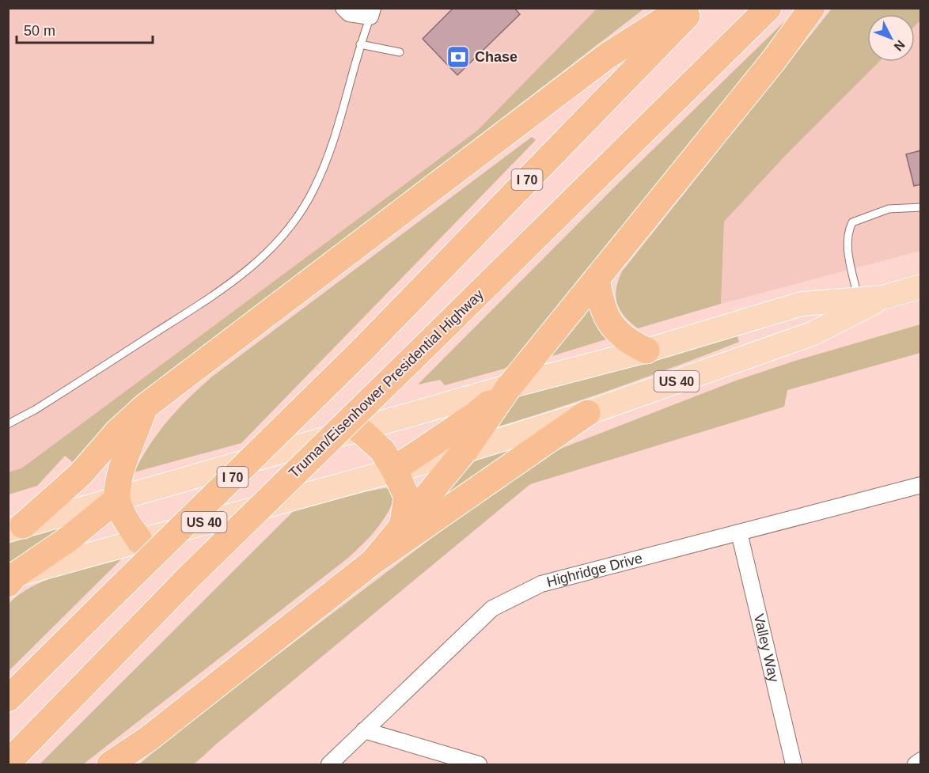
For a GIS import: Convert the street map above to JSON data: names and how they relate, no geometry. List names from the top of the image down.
{
  "streets": {
    "highway": ["I 70", "Truman/Eisenhower Presidential Highway"],
    "main road": ["US 40"],
    "street": ["Highridge Drive", "Valley Way"]
  },
  "crossings": [
    ["Highridge Drive", "Valley Way"]
  ],
  "places": {
    "bank": ["Chase"]
  },
  "scale_bar": "50 m",
  "north": "bottom right"
}
